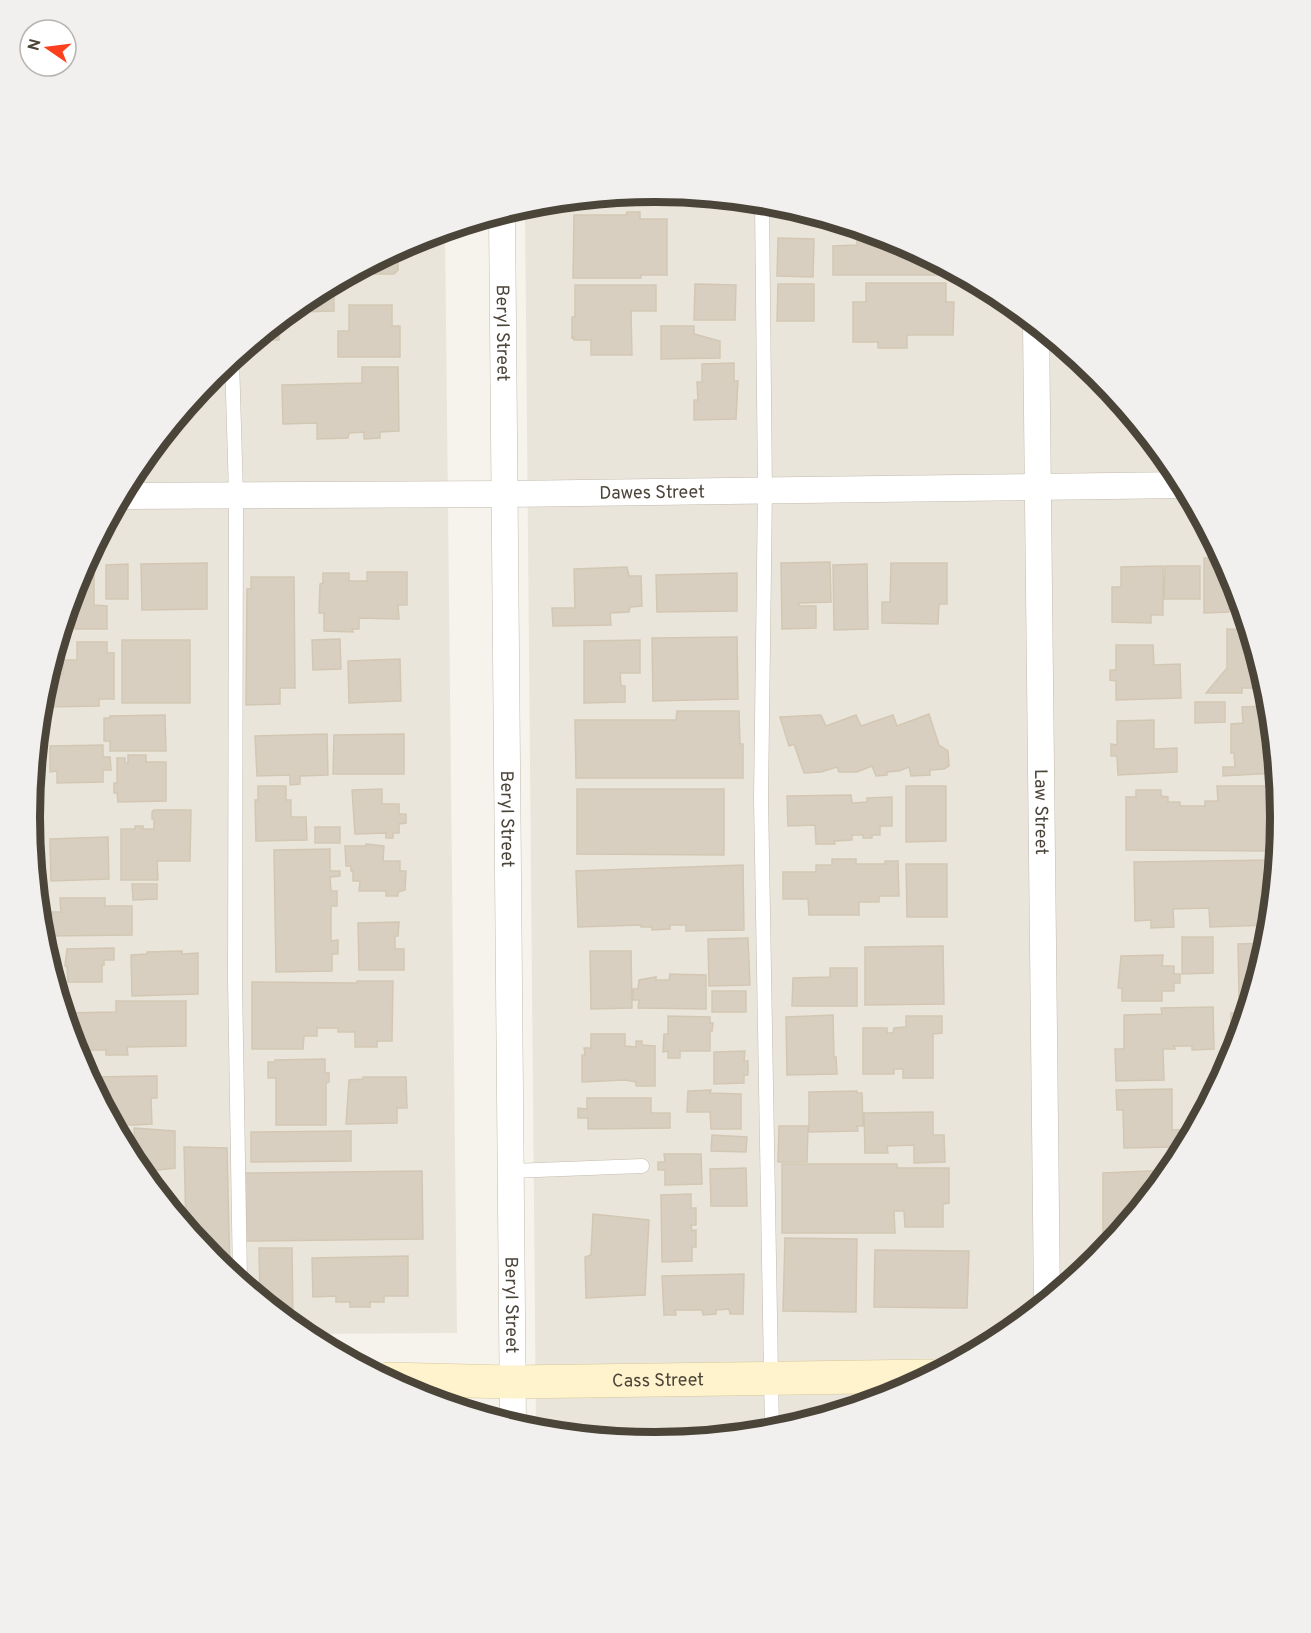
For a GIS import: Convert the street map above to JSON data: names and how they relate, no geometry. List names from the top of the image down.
{
  "streets": {
    "street": [
      "Beryl Street",
      "Dawes Street",
      "Law Street",
      "Cass Street"
    ]
  },
  "crossings": [
    ["Beryl Street", "Dawes Street"],
    ["Beryl Street", "Cass Street"],
    ["Dawes Street", "Law Street"]
  ],
  "north": "left"
}
